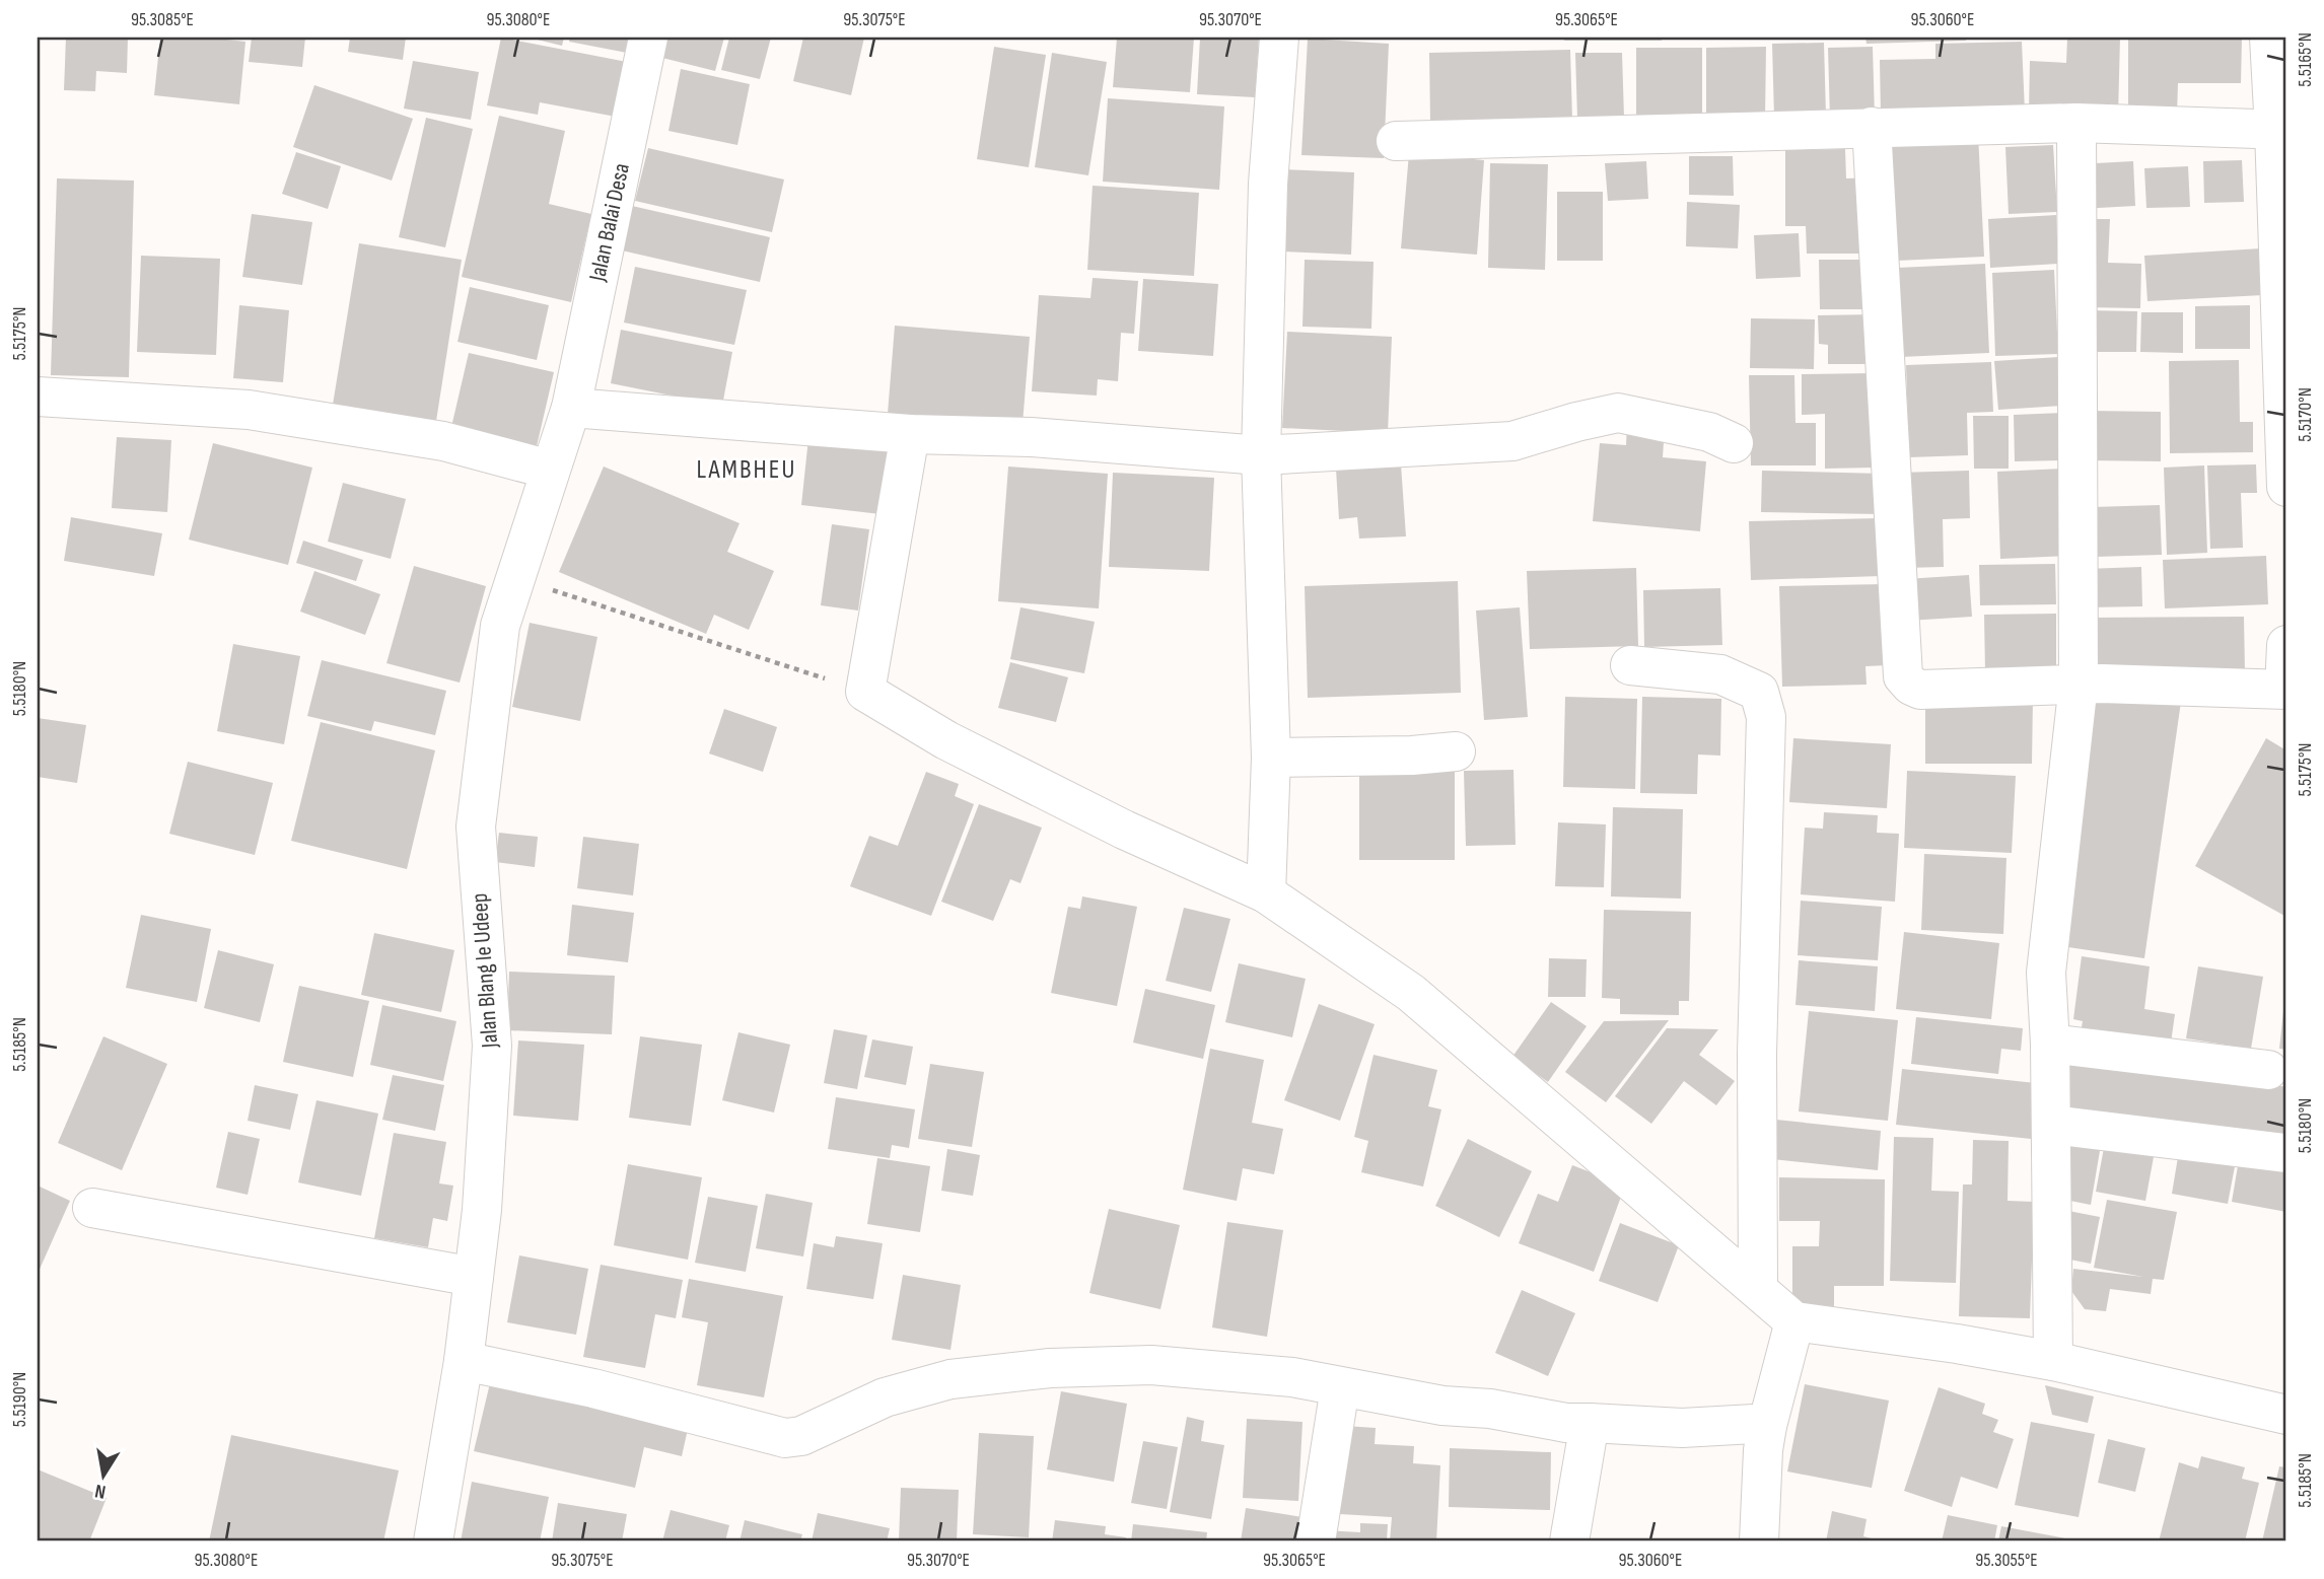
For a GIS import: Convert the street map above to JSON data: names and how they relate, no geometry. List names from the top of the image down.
{
  "streets": {
    "street": ["Jalan Balai Desa", "Jalan Blang Ie Udeep"]
  },
  "crossings": [
    ["Jalan Balai Desa", "Jalan Blang Ie Udeep"]
  ],
  "districts": ["LAMBHEU"],
  "north": "bottom",
  "coordinates": [
    "95.3085°E",
    "95.3080°E",
    "95.3075°E",
    "95.3070°E",
    "95.3065°E",
    "95.3060°E",
    "5.5165°N",
    "5.5175°N",
    "5.5170°N",
    "5.5180°N",
    "5.5185°N",
    "5.5190°N",
    "95.3055°E"
  ]
}
